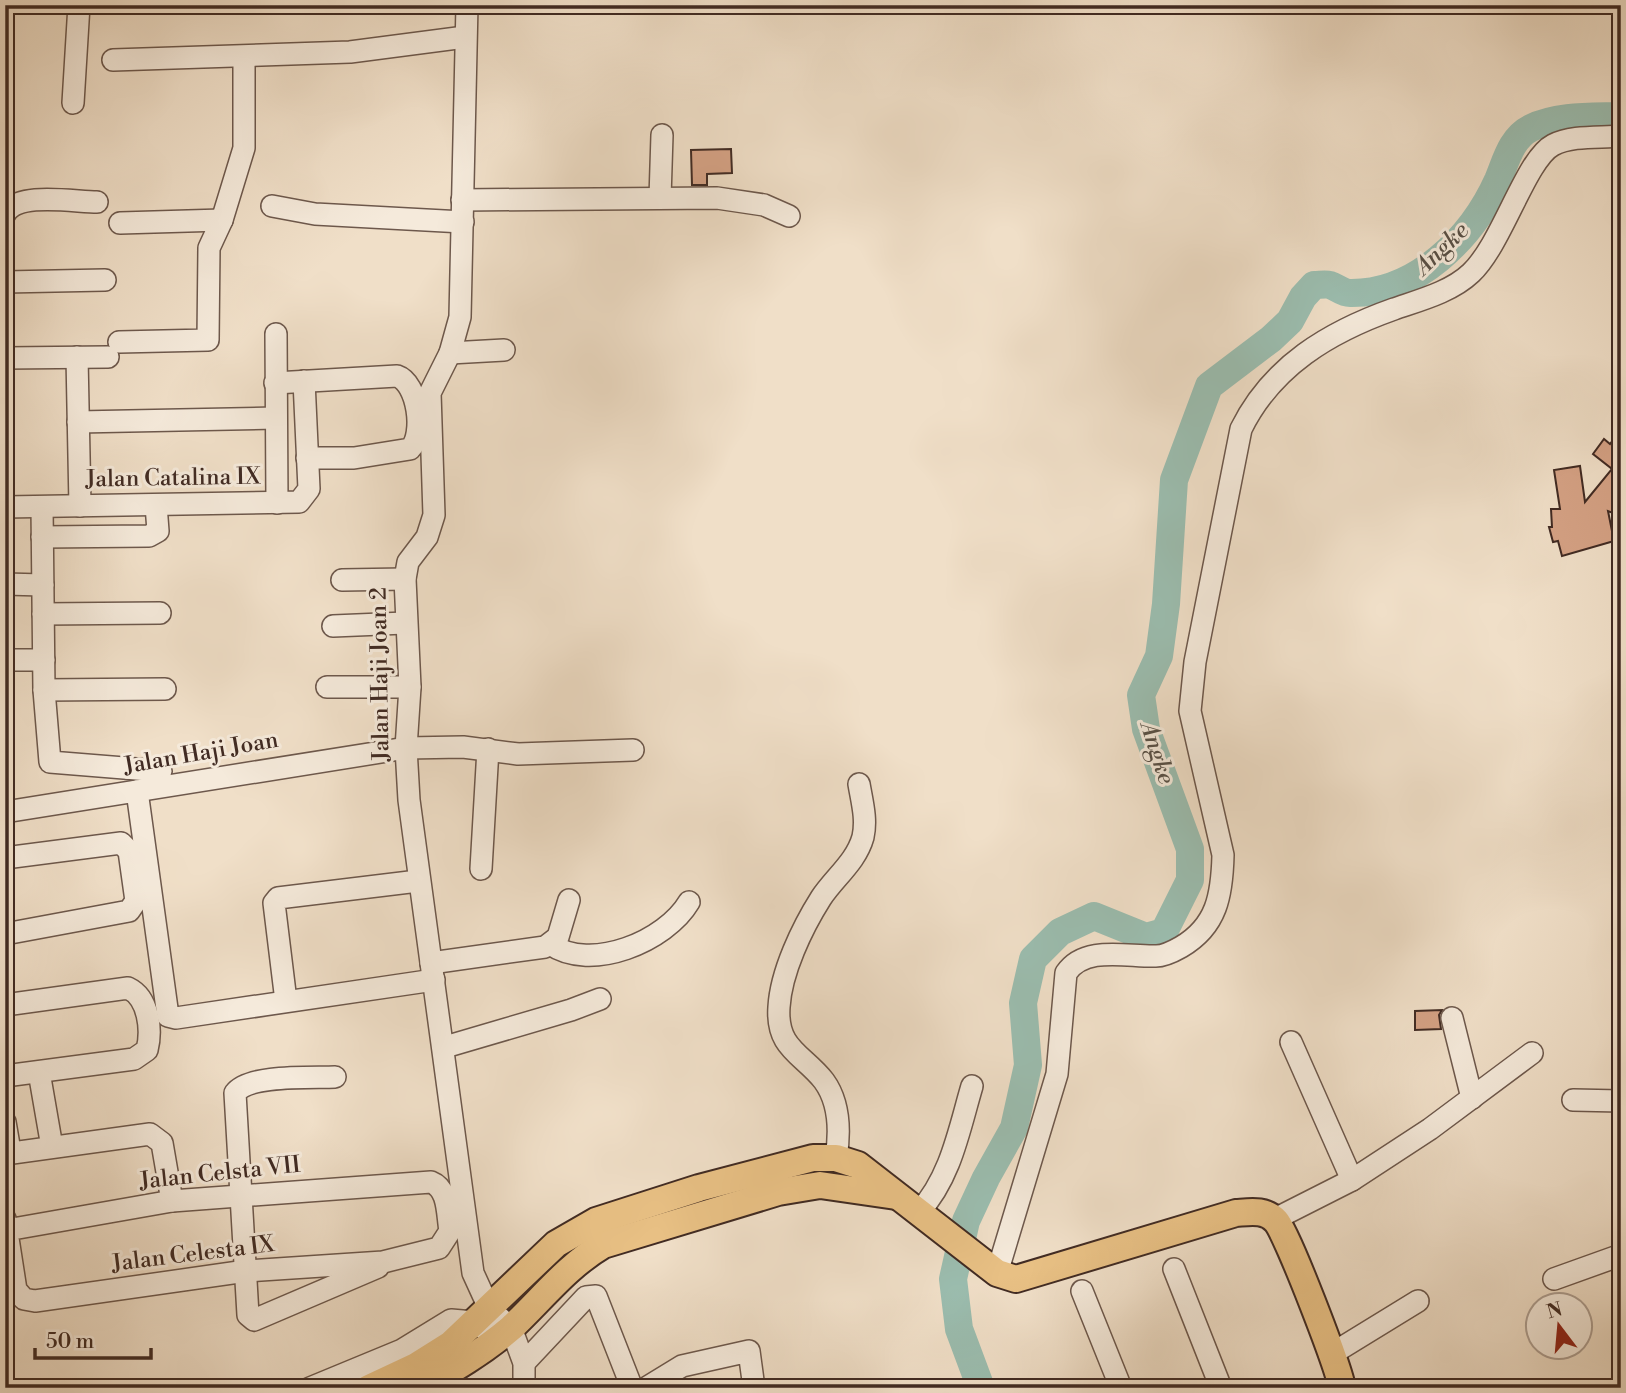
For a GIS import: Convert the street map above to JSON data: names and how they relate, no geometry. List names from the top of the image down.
{
  "streets": {
    "street": [
      "Jalan Catalina IX",
      "Jalan Haji Joan 2",
      "Jalan Haji Joan",
      "Jalan Celsta VII",
      "Jalan Celesta IX"
    ]
  },
  "crossings": [
    ["Jalan Haji Joan 2", "Jalan Haji Joan"],
    ["Jalan Celsta VII", "Jalan Celesta IX"]
  ],
  "water": ["Angke"],
  "scale_bar": "50 m",
  "north": "top"
}
